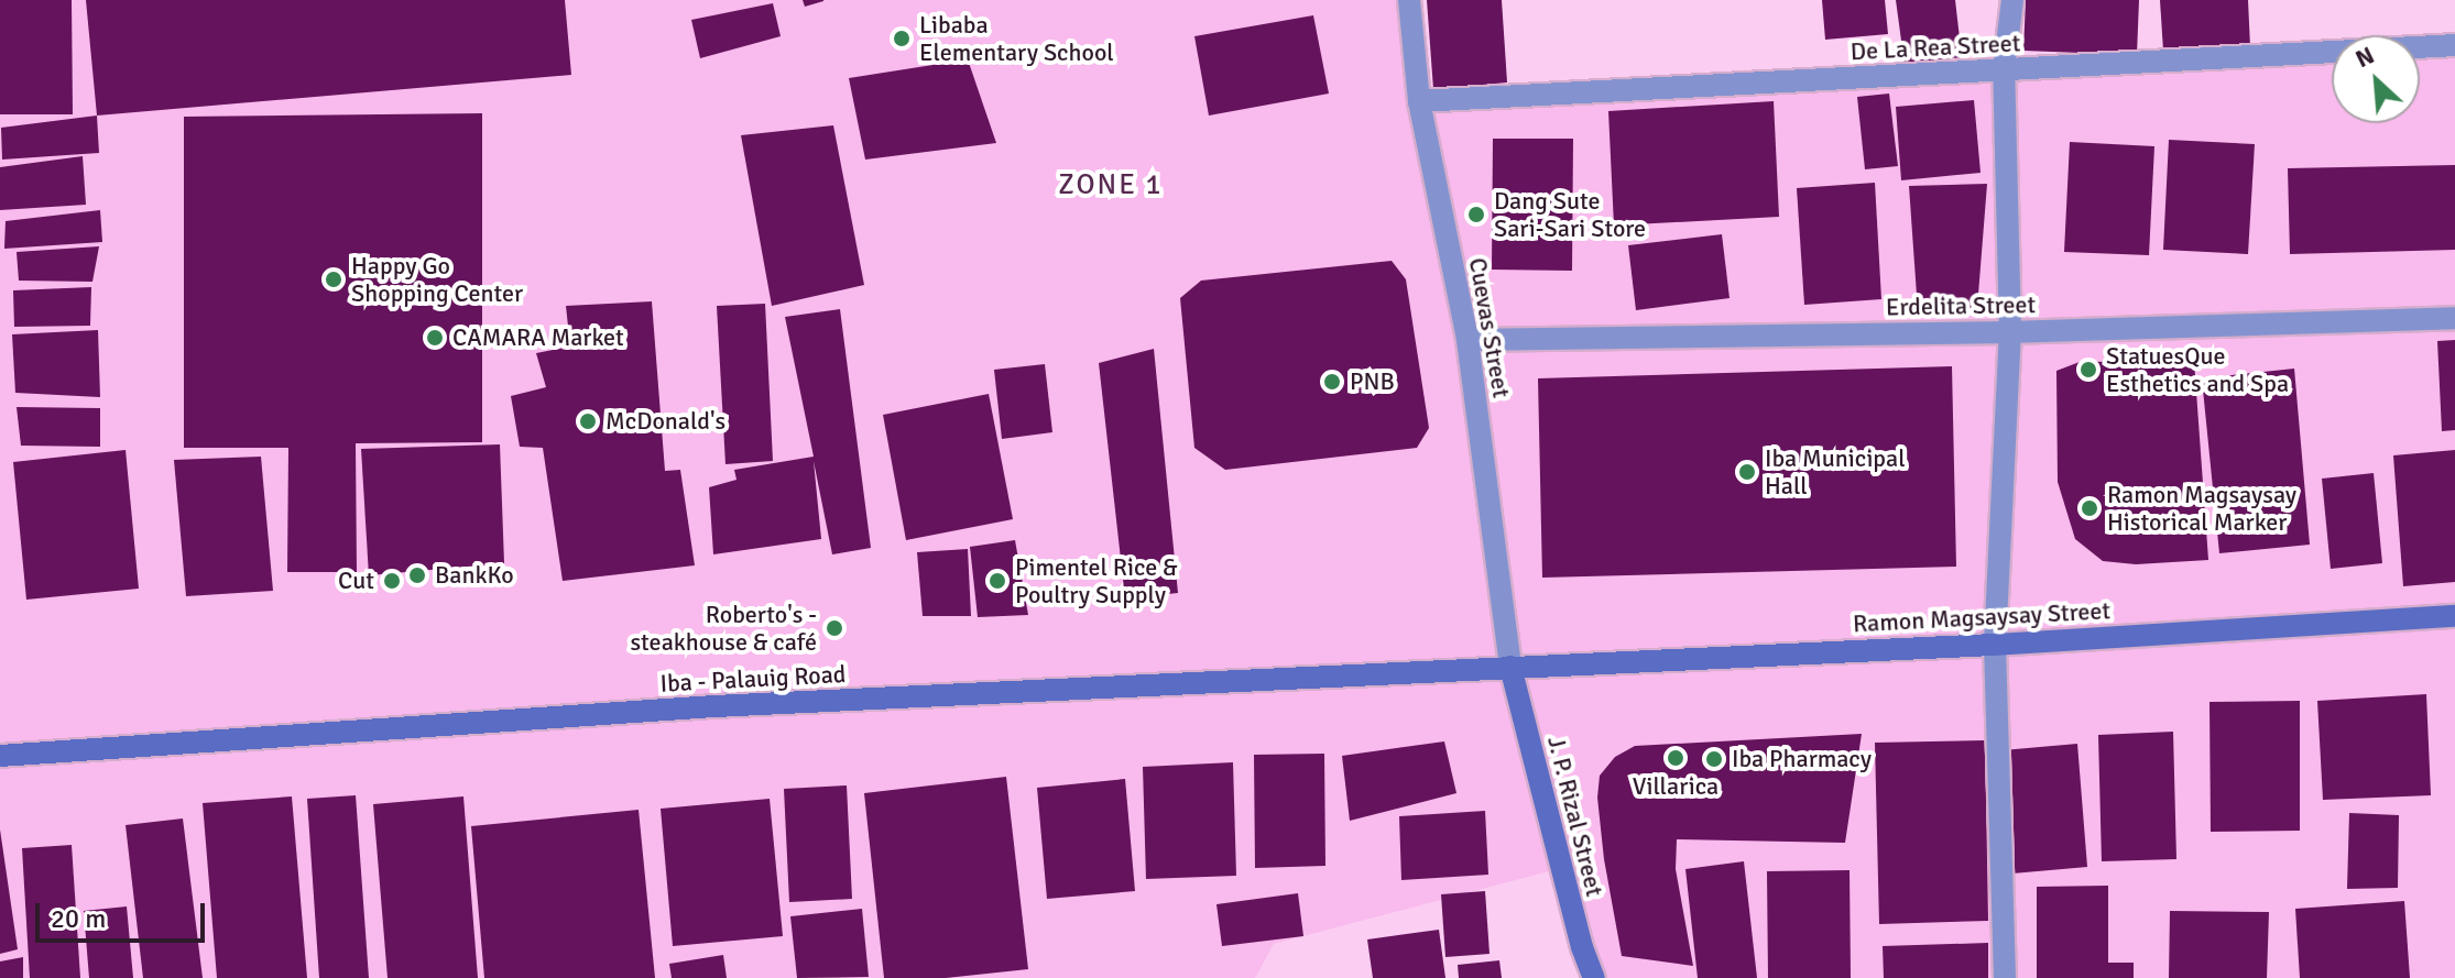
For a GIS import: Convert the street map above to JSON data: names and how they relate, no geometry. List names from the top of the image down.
{
  "streets": {
    "main road": ["Ramon Magsaysay Street", "Iba - Palauig Road", "J. P. Rizal Street"],
    "street": ["De La Rea Street", "Erdelita Street", "Cuevas Street"]
  },
  "crossings": [
    ["De La Rea Street", "Cuevas Street"],
    ["Erdelita Street", "Cuevas Street"],
    ["Cuevas Street", "Ramon Magsaysay Street"],
    ["Cuevas Street", "Iba - Palauig Road"],
    ["Cuevas Street", "J. P. Rizal Street"],
    ["Ramon Magsaysay Street", "Iba - Palauig Road"],
    ["Ramon Magsaysay Street", "J. P. Rizal Street"],
    ["Iba - Palauig Road", "J. P. Rizal Street"]
  ],
  "districts": ["ZONE 1"],
  "places": [
    "Libaba Elementary School",
    "Dang Sute Sari-Sari Store",
    "Happy Go Shopping Center",
    "CAMARA Market",
    "StatuesQue Esthetics and Spa",
    "PNB",
    "McDonald's",
    "Iba Municipal Hall",
    "Ramon Magsaysay Historical Marker",
    "BankKo",
    "Cut",
    "Pimentel Rice & Poultry Supply",
    "Roberto's - steakhouse & café",
    "Villarica",
    "Iba Pharmacy"
  ],
  "scale_bar": "20 m",
  "north": "top left"
}
